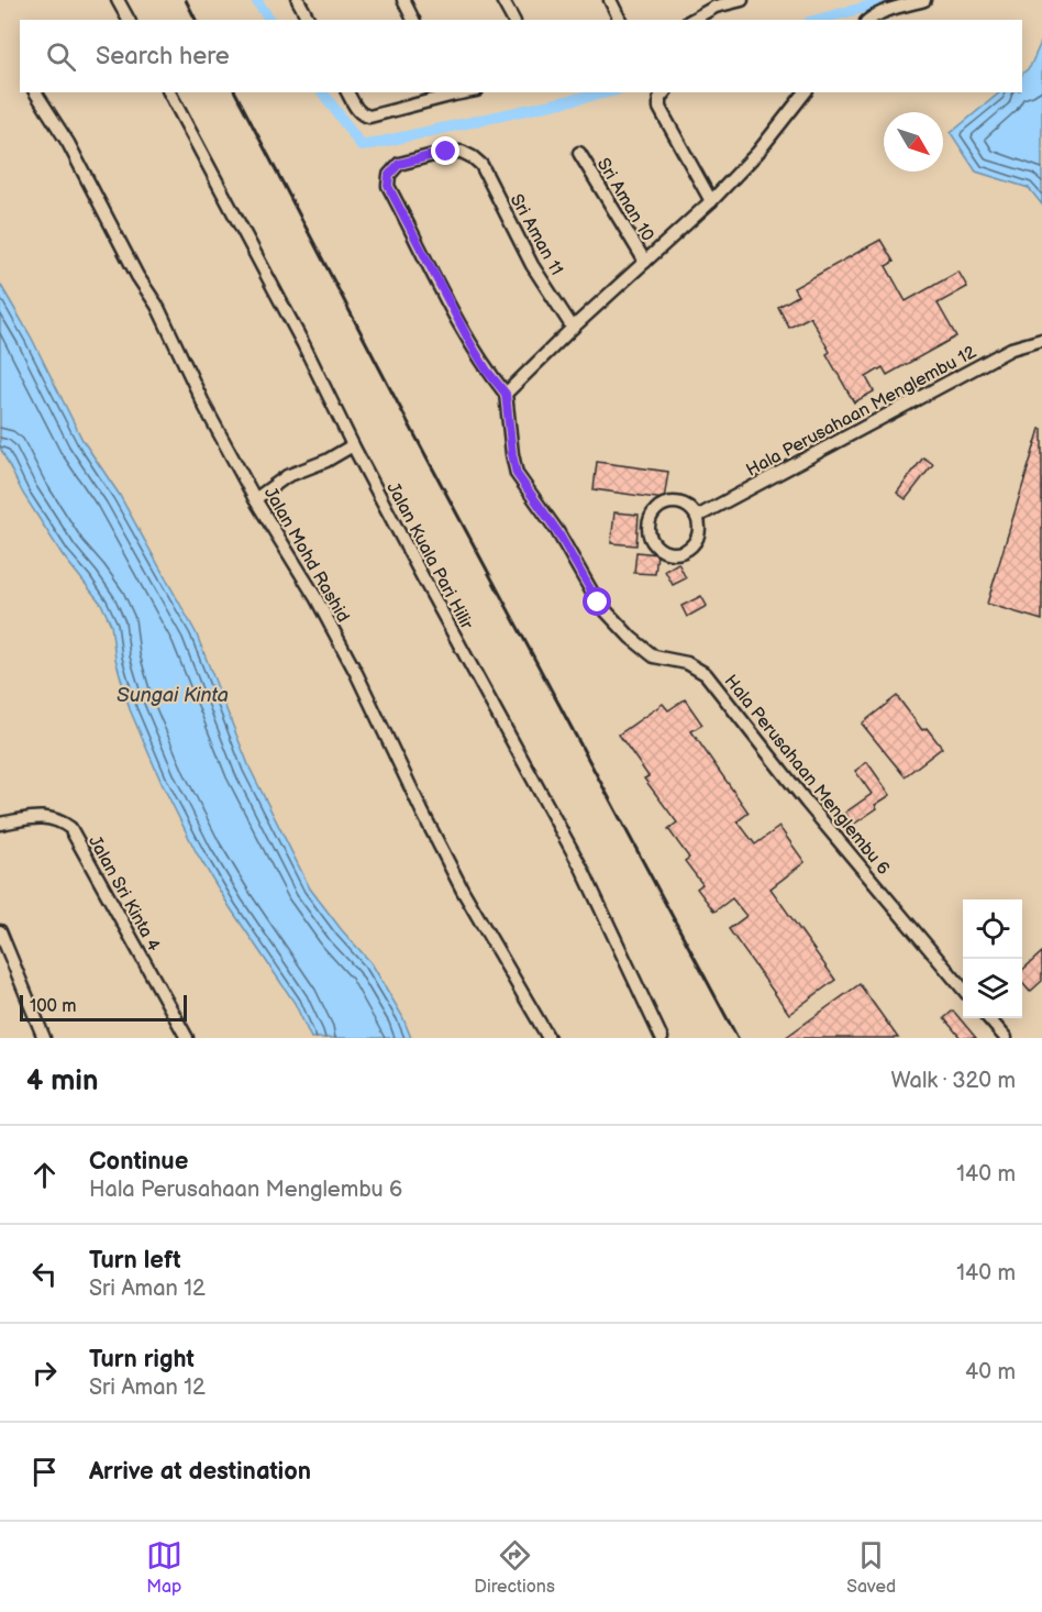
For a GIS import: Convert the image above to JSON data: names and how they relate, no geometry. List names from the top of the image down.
{
  "streets": {
    "street": [
      "Sri Aman 10",
      "Sri Aman 11",
      "Hala Perusahaan Menglembu 12",
      "Jalan Mohd Rashid",
      "Jalan Kuala Pari Hilir",
      "Hala Perusahaan Menglembu 6",
      "Jalan Sri Kinta 4"
    ]
  },
  "crossings": [
    ["Sri Aman 11", "Hala Perusahaan Menglembu 6"]
  ],
  "water": ["Sungai Kinta"],
  "scale_bar": "100 m",
  "north": "bottom right",
  "page": {
    "search": "Search here",
    "scale": "100 m",
    "heading": ["4 min", "Walk · 320 m"],
    "list": [
      ["Continue", "Hala Perusahaan Menglembu 6", "140 m"],
      ["Turn left", "Sri Aman 12", "140 m"],
      ["Turn right", "Sri Aman 12", "40 m"],
      "Arrive at destination"
    ],
    "nav": ["Map", "Directions", "Saved"]
  }
}
